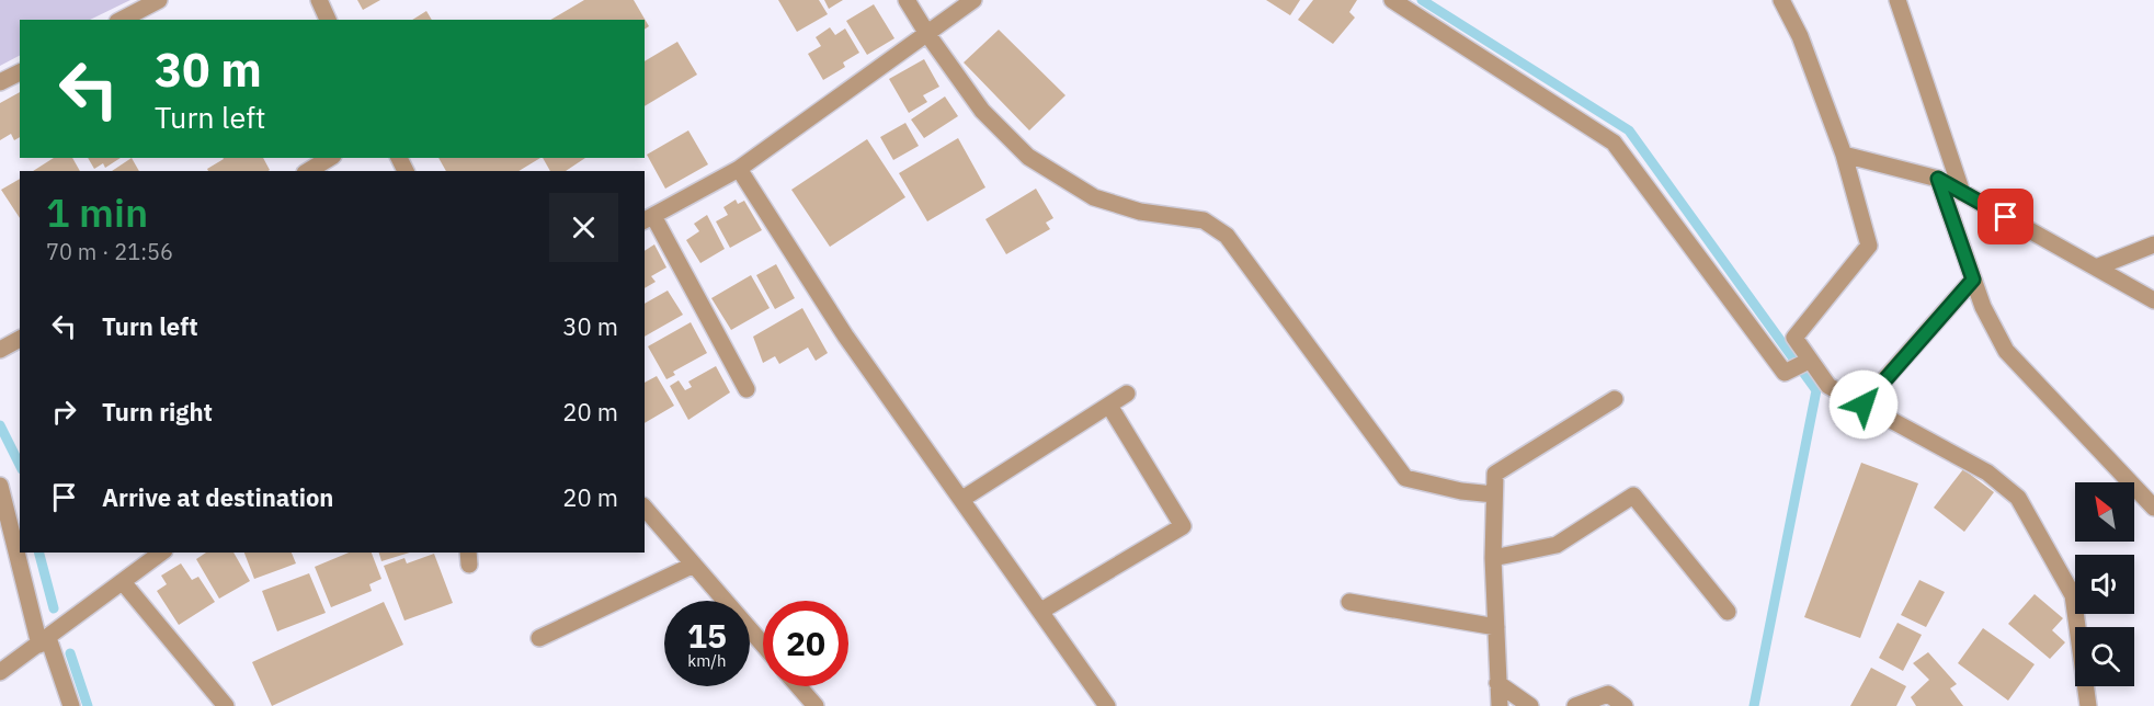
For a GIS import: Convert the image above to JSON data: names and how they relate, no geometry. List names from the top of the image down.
{
  "north": "top left",
  "page": {
    "turn": ["30 m", "Turn left"],
    "heading": ["1 min", "70 m · 21:56"],
    "list": [
      {
        "name": "Turn left",
        "value": "30 m"
      },
      {
        "name": "Turn right",
        "value": "20 m"
      },
      {
        "name": "Arrive at destination",
        "value": "20 m"
      }
    ],
    "speed": "15 km/h",
    "limit": "20"
  }
}
